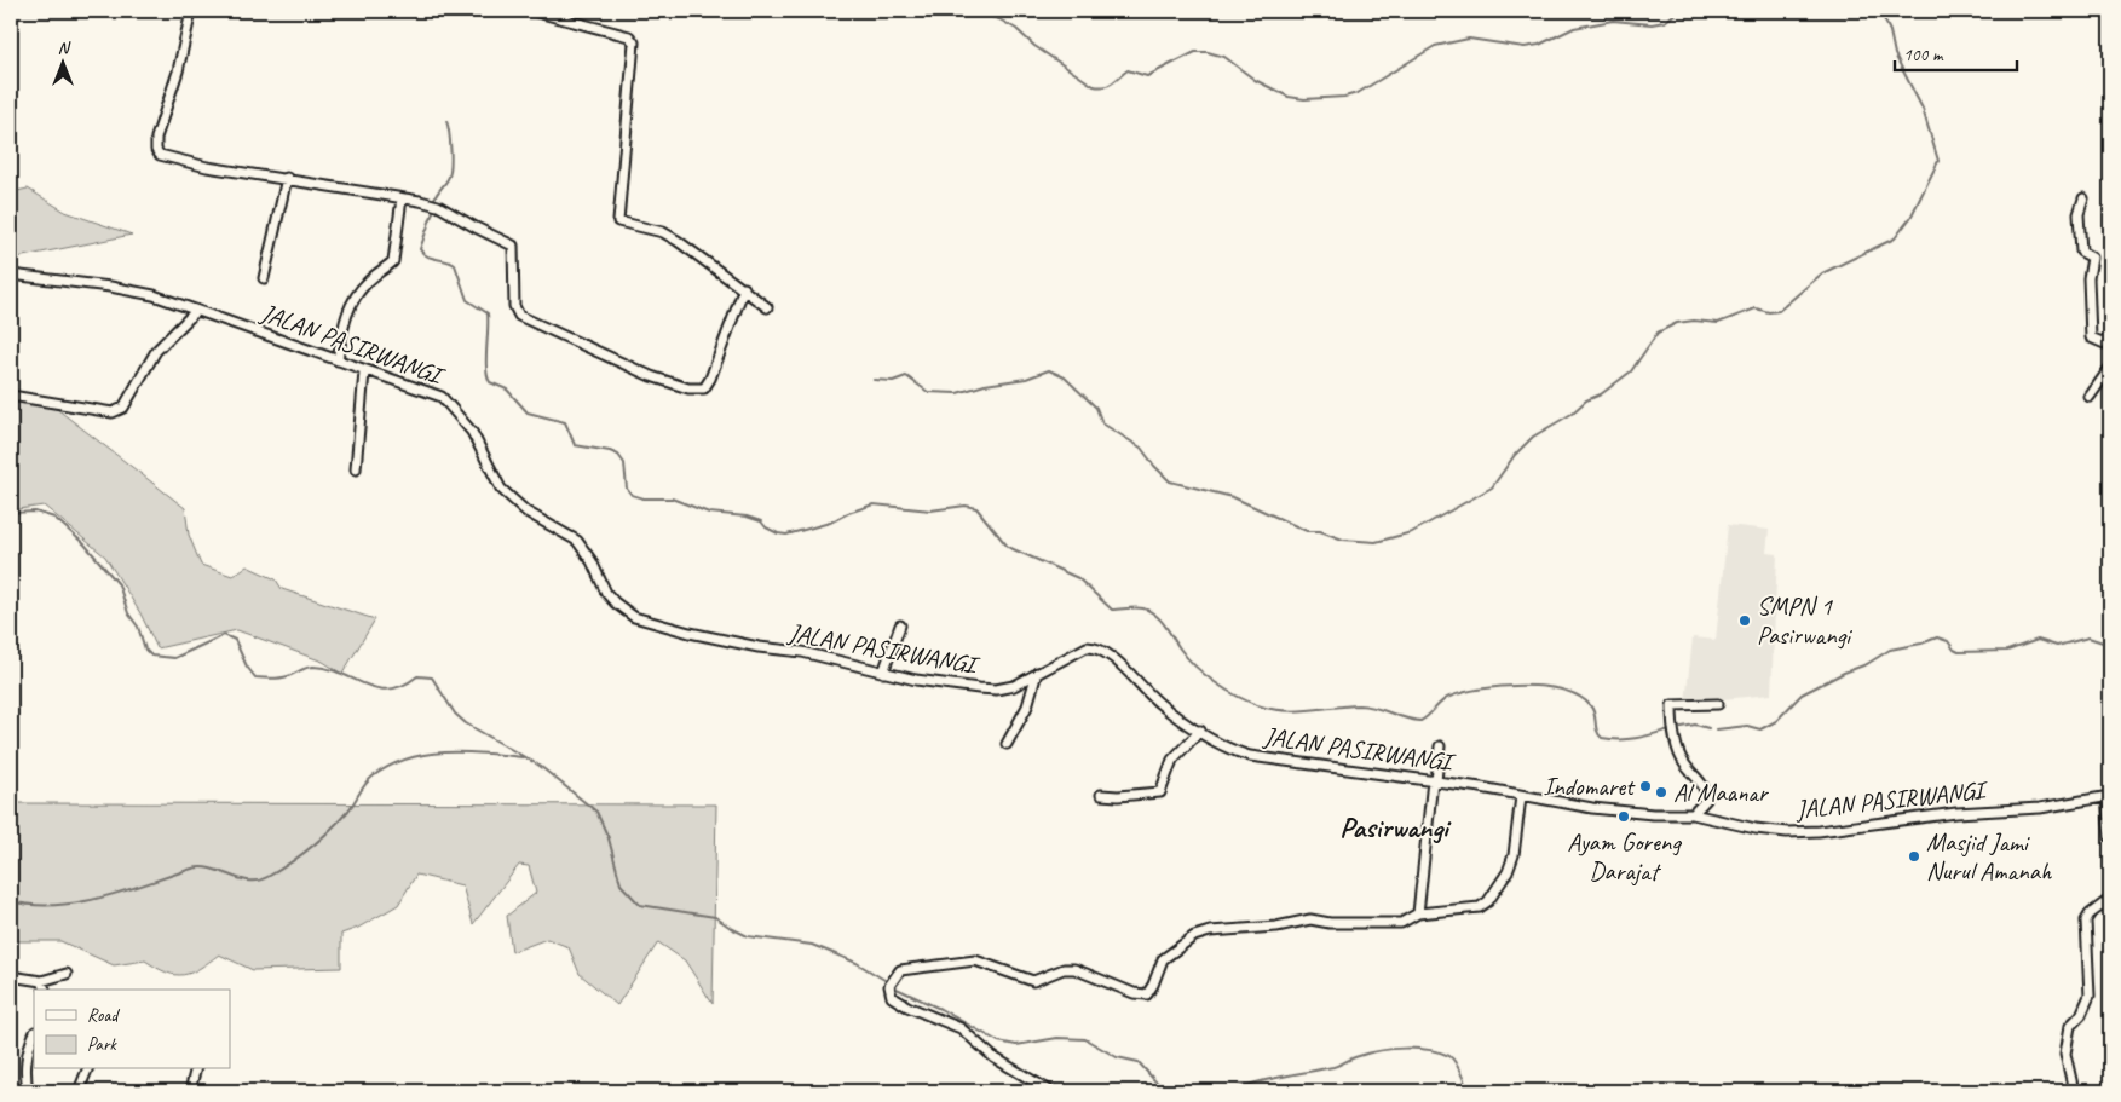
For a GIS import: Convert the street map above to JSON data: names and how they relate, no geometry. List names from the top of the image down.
{
  "streets": {
    "street": ["JALAN PASIRWANGI"]
  },
  "districts": ["Pasirwangi"],
  "places": [
    "SMPN 1 Pasirwangi",
    "Indomaret",
    "Al Maanar",
    "Ayam Goreng Darajat",
    "Masjid Jami Nurul Amanah"
  ],
  "legend": ["Road", "Park"],
  "scale_bar": "100 m",
  "north": "top"
}
